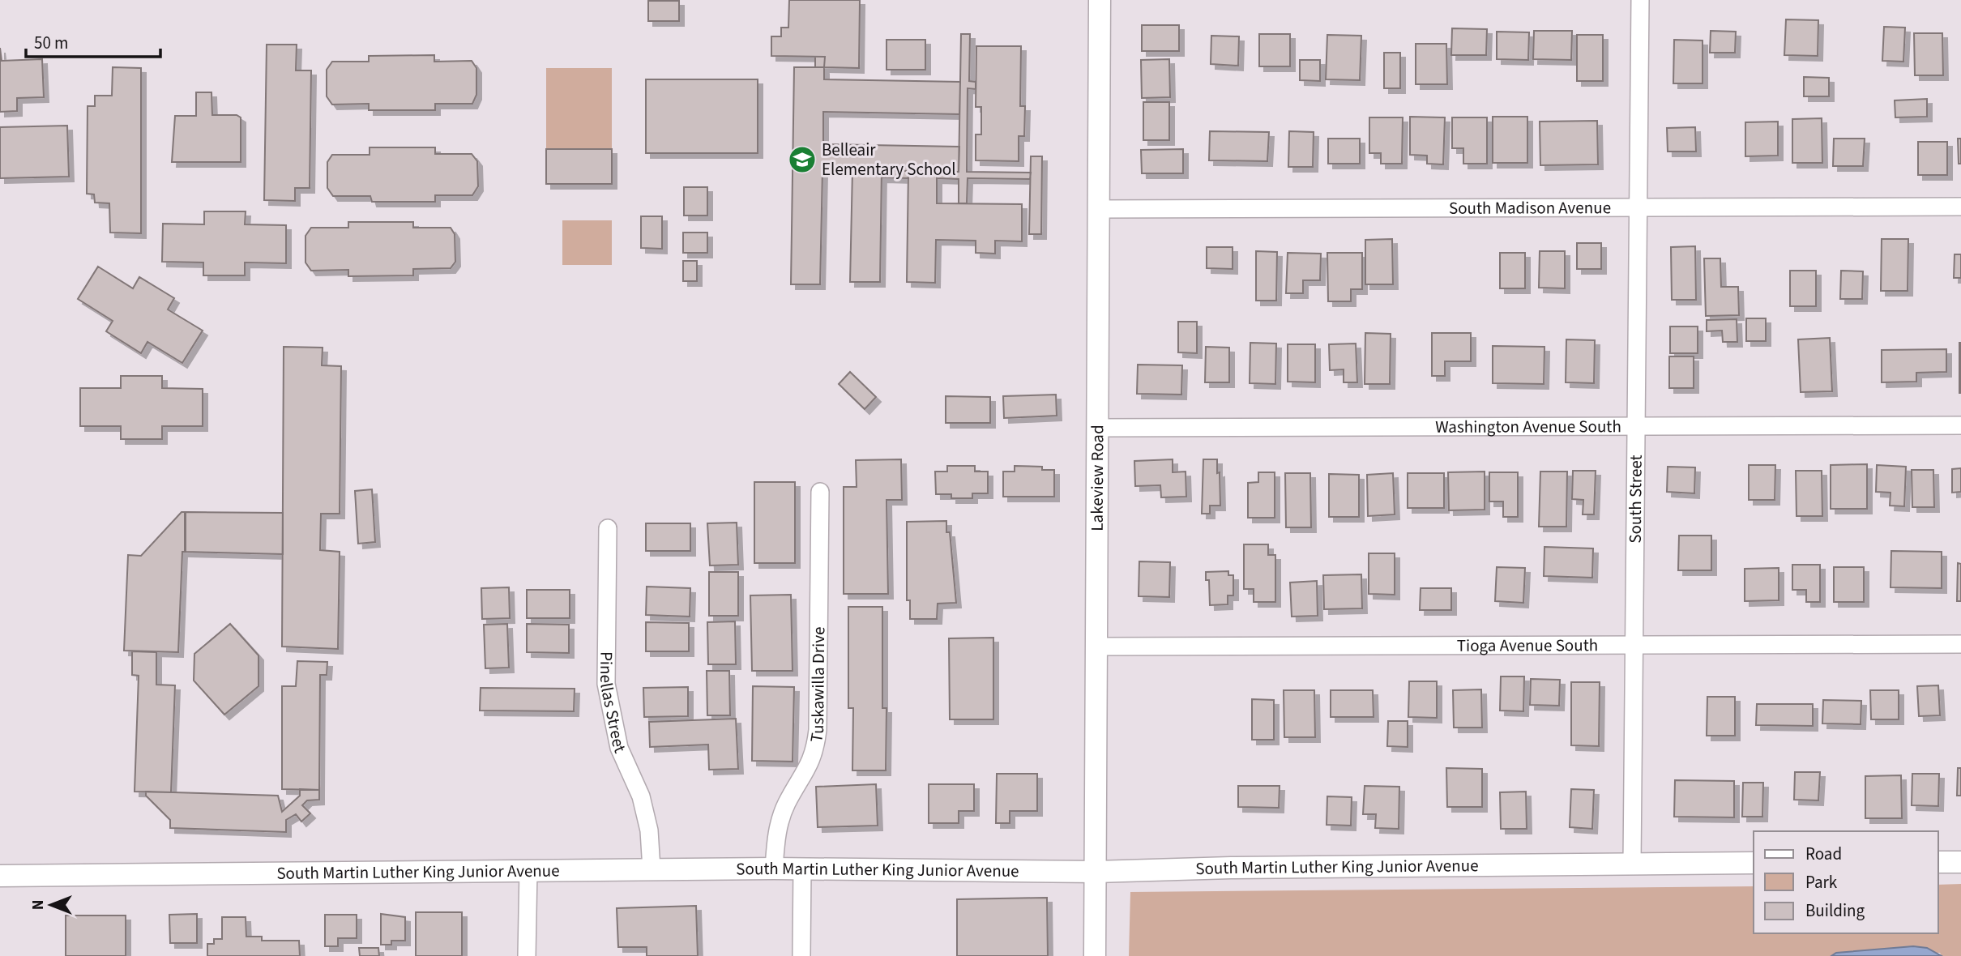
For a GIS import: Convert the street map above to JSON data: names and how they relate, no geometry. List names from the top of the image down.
{
  "streets": {
    "street": [
      "South Madison Avenue",
      "Washington Avenue South",
      "Lakeview Road",
      "South Street",
      "Tioga Avenue South",
      "Tuskawilla Drive",
      "Pinellas Street",
      "South Martin Luther King Junior Avenue"
    ]
  },
  "crossings": [
    ["South Madison Avenue", "Lakeview Road"],
    ["South Madison Avenue", "South Street"],
    ["Washington Avenue South", "Lakeview Road"],
    ["Washington Avenue South", "South Street"],
    ["Lakeview Road", "Tioga Avenue South"],
    ["Lakeview Road", "South Martin Luther King Junior Avenue"],
    ["South Street", "Tioga Avenue South"],
    ["South Street", "South Martin Luther King Junior Avenue"],
    ["Tuskawilla Drive", "South Martin Luther King Junior Avenue"],
    ["Pinellas Street", "South Martin Luther King Junior Avenue"]
  ],
  "places": {
    "school or university": ["Belleair Elementary School"]
  },
  "legend": ["Road", "Park", "Building"],
  "scale_bar": "50 m",
  "north": "left"
}
